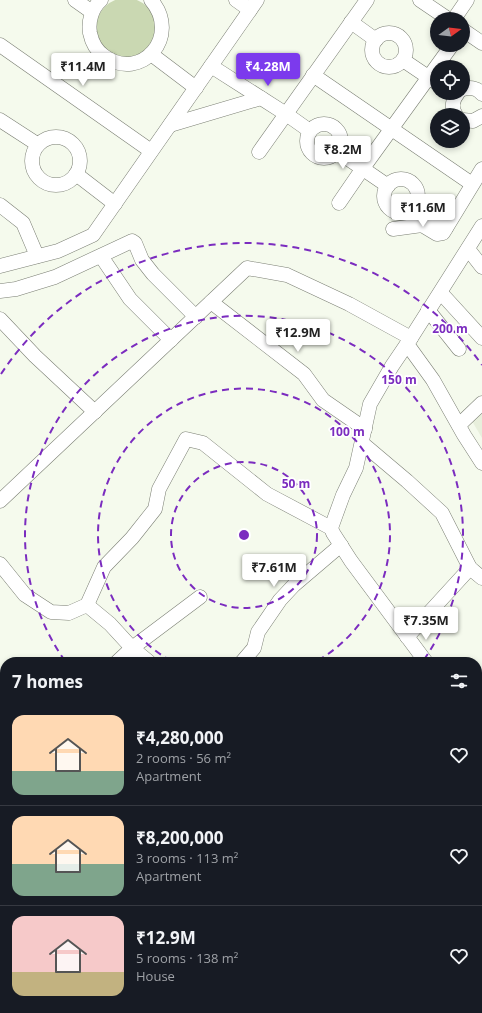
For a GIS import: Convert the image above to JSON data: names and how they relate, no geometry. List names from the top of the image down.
{
  "north": "right",
  "page": {
    "price": [
      "₹11.4M",
      "₹4.28M",
      "₹8.2M",
      "₹11.6M",
      "₹12.9M",
      "₹7.61M",
      "₹7.35M"
    ],
    "heading": "7 homes",
    "list": [
      {
        "name": "₹4,280,000",
        "note": "2 rooms · 56 m² · Apartment"
      },
      {
        "name": "₹8,200,000",
        "note": "3 rooms · 113 m² · Apartment"
      },
      {
        "name": "₹12.9M",
        "note": "5 rooms · 138 m² · House"
      }
    ]
  },
  "rings": [
    "200 m",
    "150 m",
    "100 m",
    "50 m"
  ]
}
